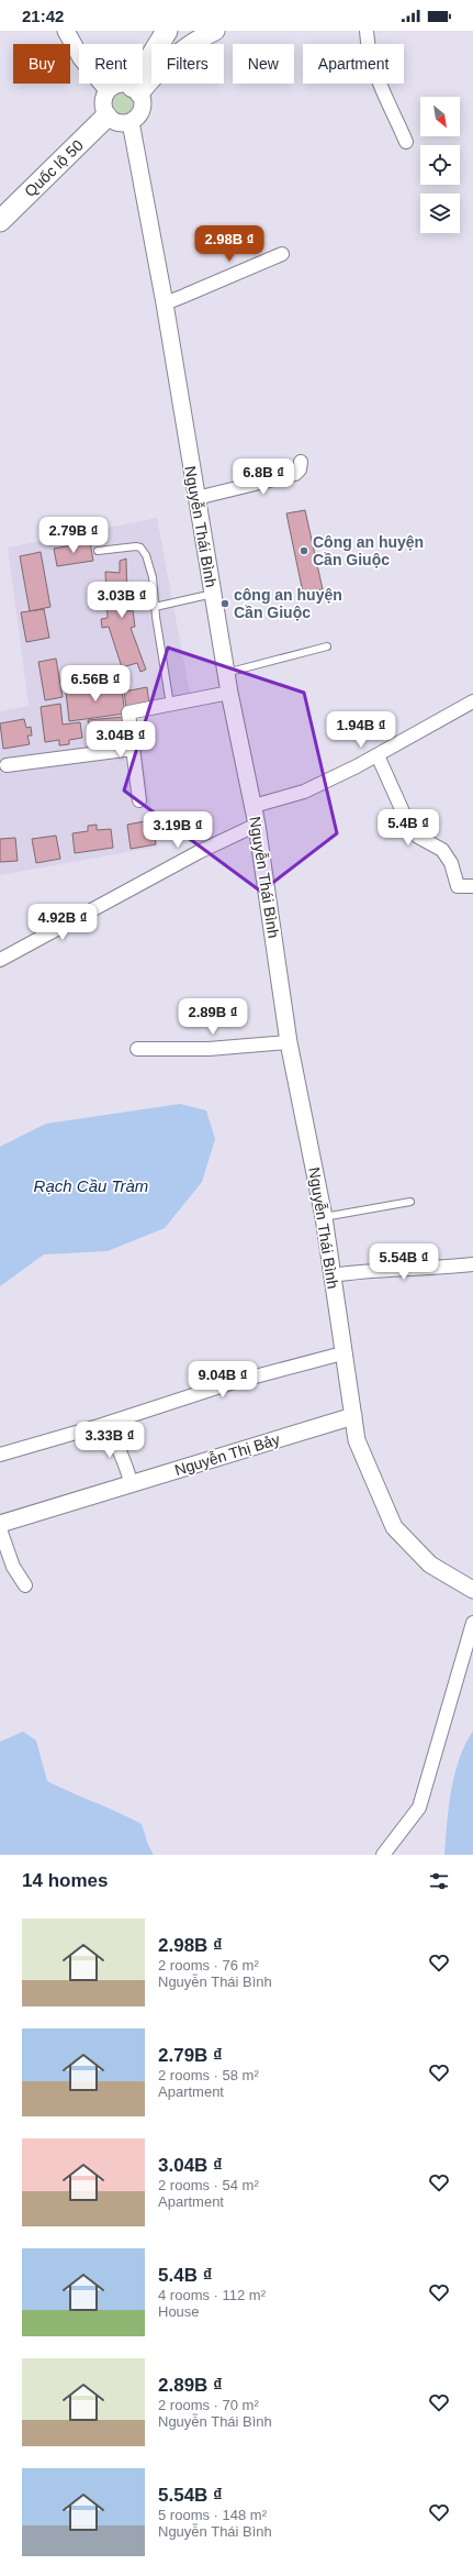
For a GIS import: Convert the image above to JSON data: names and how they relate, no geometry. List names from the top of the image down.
{
  "streets": {
    "main road": ["Quốc lộ 50"],
    "street": ["Nguyễn Thái Bình", "Nguyễn Thị Bảy"]
  },
  "crossings": [
    ["Quốc lộ 50", "Nguyễn Thái Bình"],
    ["Nguyễn Thái Bình", "Nguyễn Thị Bảy"]
  ],
  "water": ["Rạch Cầu Tràm"],
  "places": ["Công an huyện Cần Giuộc", "công an huyện Cần Giuộc"],
  "north": "bottom right",
  "page": {
    "status": "21:42",
    "chip": [
      "Buy",
      "Rent",
      "Filters",
      "New",
      "Apartment"
    ],
    "price": [
      "2.98B ₫",
      "6.8B ₫",
      "2.79B ₫",
      "3.03B ₫",
      "6.56B ₫",
      "1.94B ₫",
      "3.04B ₫",
      "5.4B ₫",
      "3.19B ₫",
      "4.92B ₫",
      "2.89B ₫",
      "5.54B ₫",
      "9.04B ₫",
      "3.33B ₫"
    ],
    "heading": "14 homes",
    "list": [
      {
        "name": "2.98B ₫",
        "note": "2 rooms · 76 m² · Nguyễn Thái Bình"
      },
      {
        "name": "2.79B ₫",
        "note": "2 rooms · 58 m² · Apartment"
      },
      {
        "name": "3.04B ₫",
        "note": "2 rooms · 54 m² · Apartment"
      },
      {
        "name": "5.4B ₫",
        "note": "4 rooms · 112 m² · House"
      },
      {
        "name": "2.89B ₫",
        "note": "2 rooms · 70 m² · Nguyễn Thái Bình"
      },
      {
        "name": "5.54B ₫",
        "note": "5 rooms · 148 m² · Nguyễn Thái Bình"
      }
    ]
  }
}
